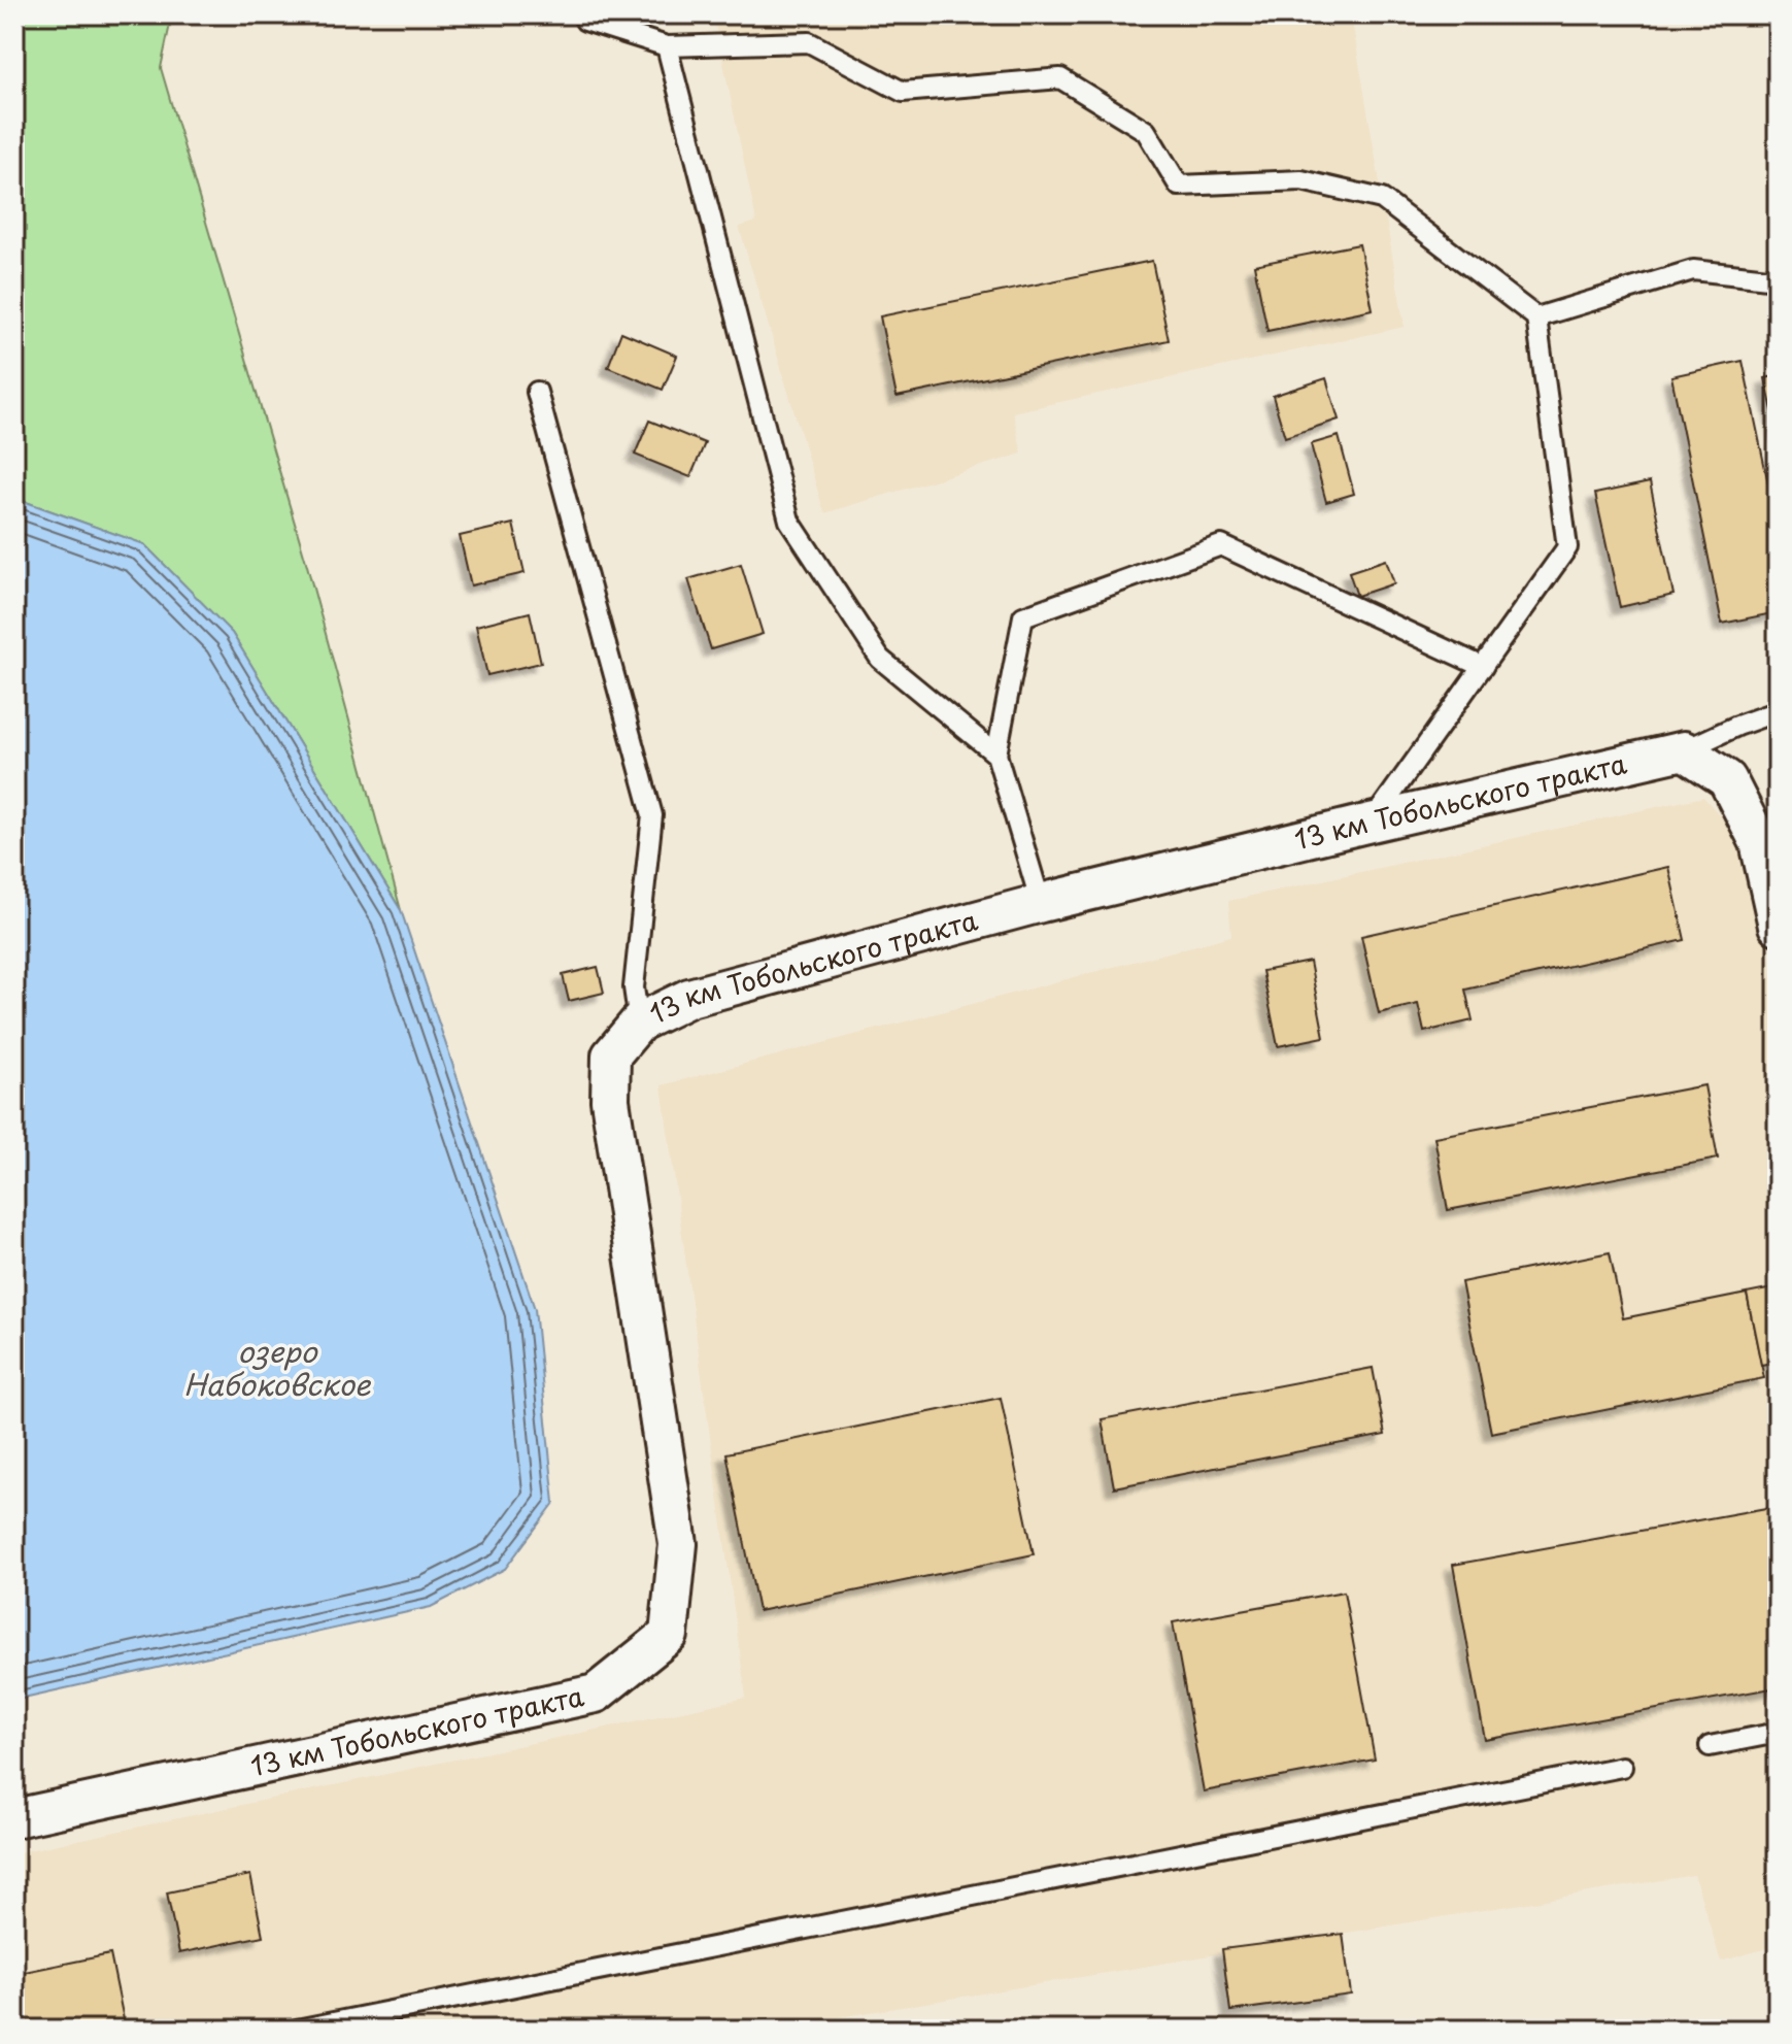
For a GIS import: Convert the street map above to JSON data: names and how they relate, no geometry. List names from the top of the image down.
{
  "streets": {
    "street": ["13 км Тобольского тракта"]
  },
  "water": ["озеро Набоковское"]
}
